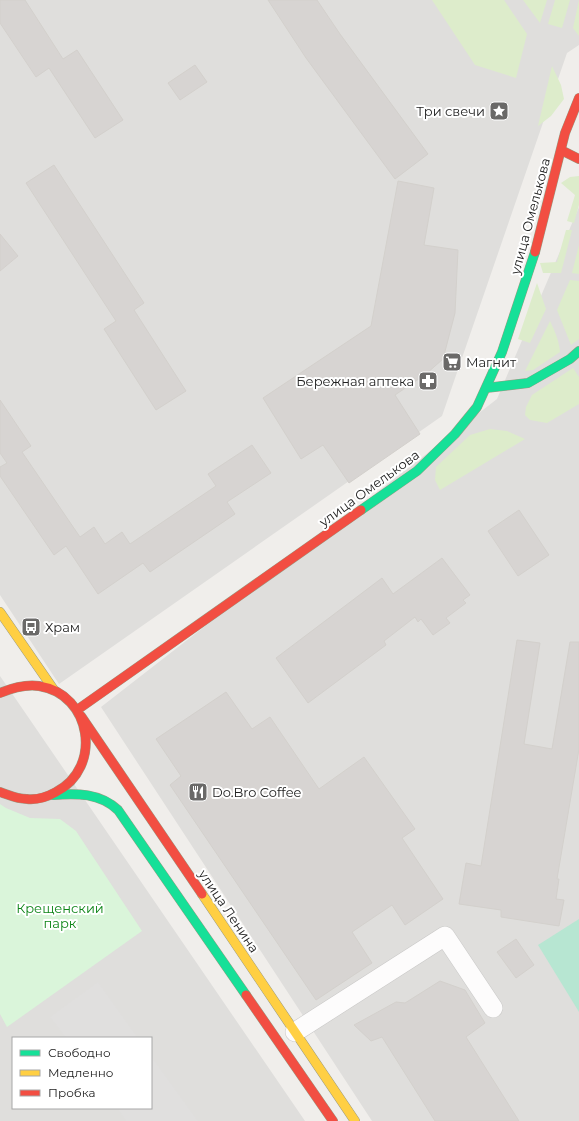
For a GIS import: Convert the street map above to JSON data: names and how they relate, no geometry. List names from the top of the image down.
{
  "streets": {
    "street": ["улица Омелькова", "улица Ленина"]
  },
  "crossings": [
    ["улица Омелькова", "улица Ленина"]
  ],
  "parks": ["Крещенский парк"],
  "places": {
    "place": ["Три свечи"],
    "supermarket": ["Магнит"],
    "pharmacy": ["Бережная аптека"],
    "bus stop": ["Храм"],
    "restaurant": ["Do.Bro Coffee"]
  },
  "legend": ["Свободно", "Медленно", "Пробка"]
}
